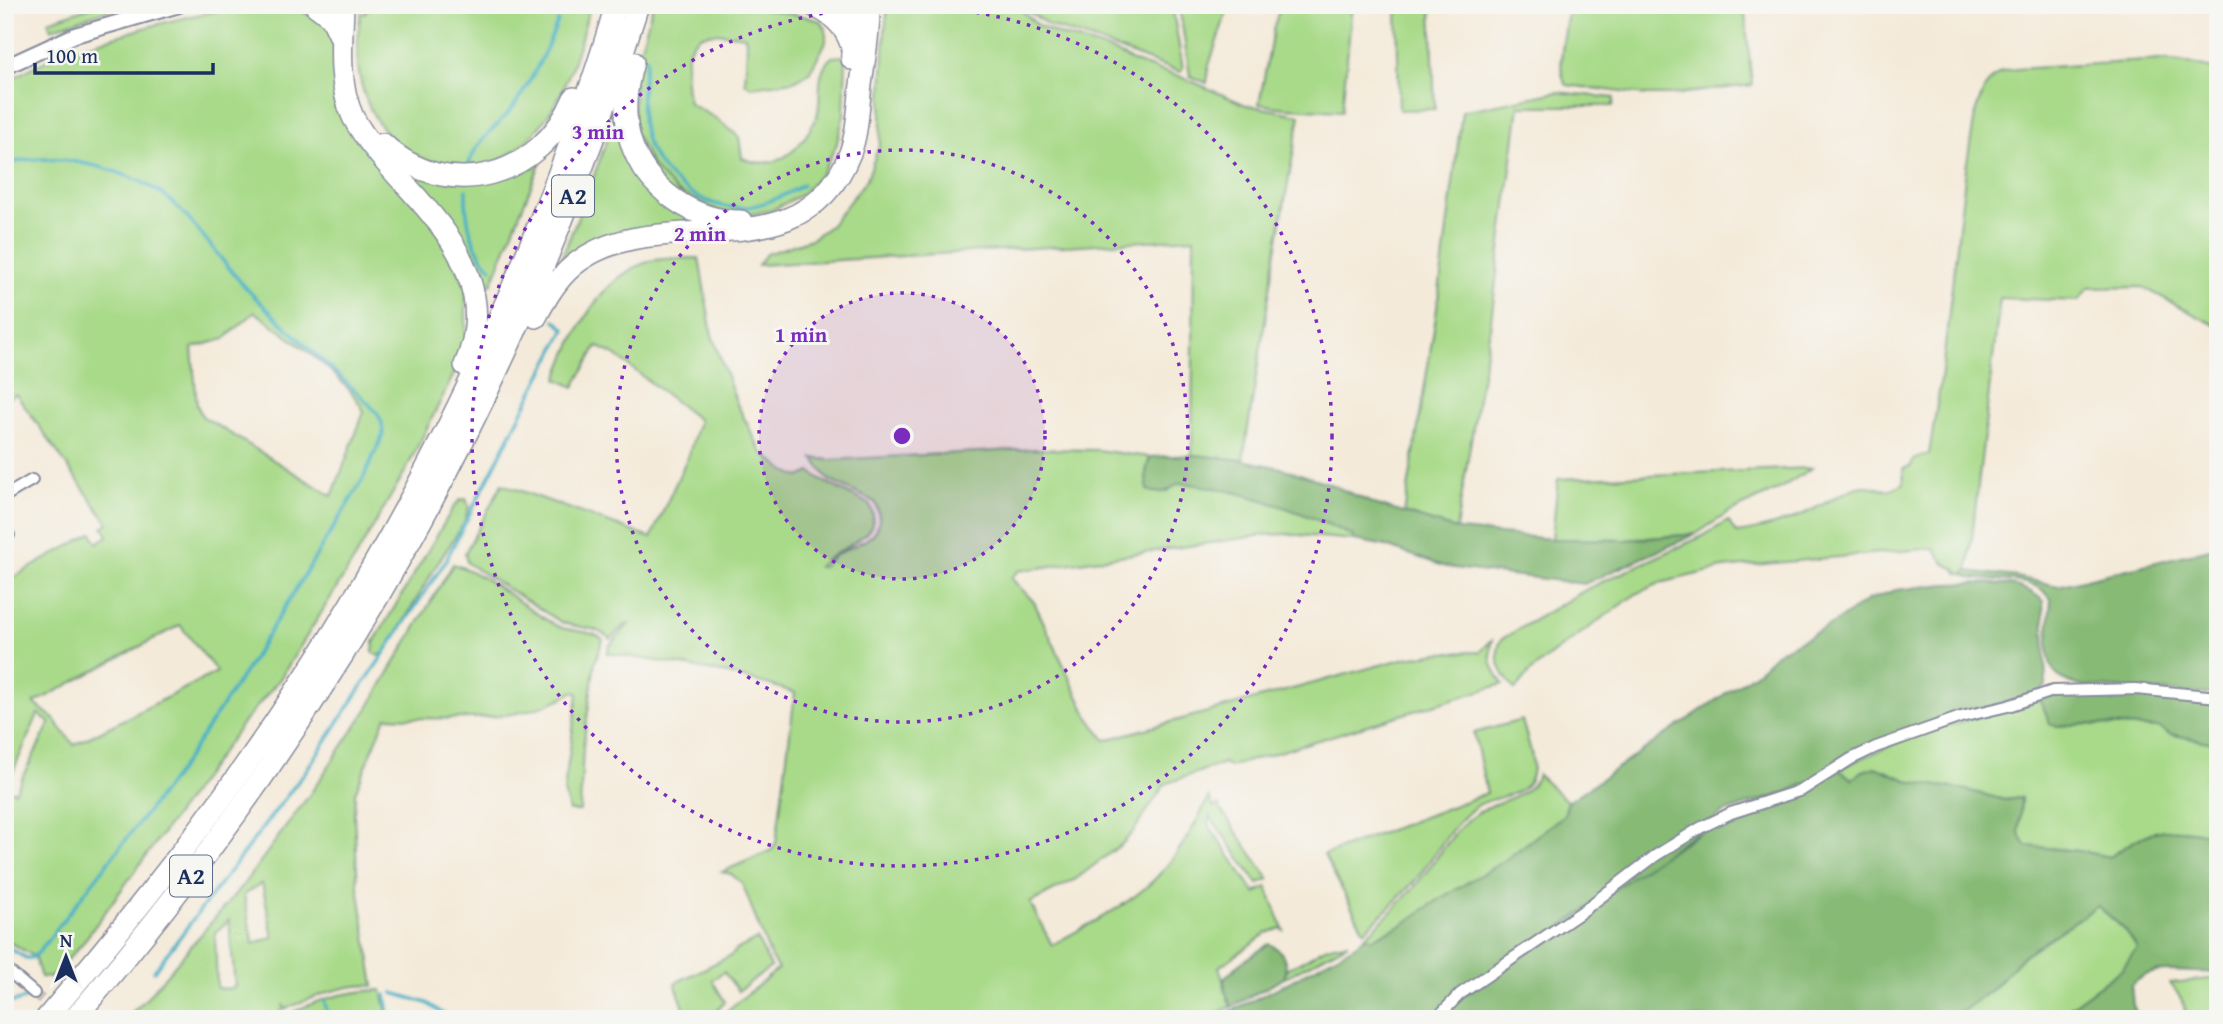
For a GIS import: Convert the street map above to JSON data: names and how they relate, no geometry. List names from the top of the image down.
{
  "streets": {
    "highway": ["A2"]
  },
  "scale_bar": "100 m",
  "north": "top",
  "rings": ["3 min", "2 min", "1 min"]
}
